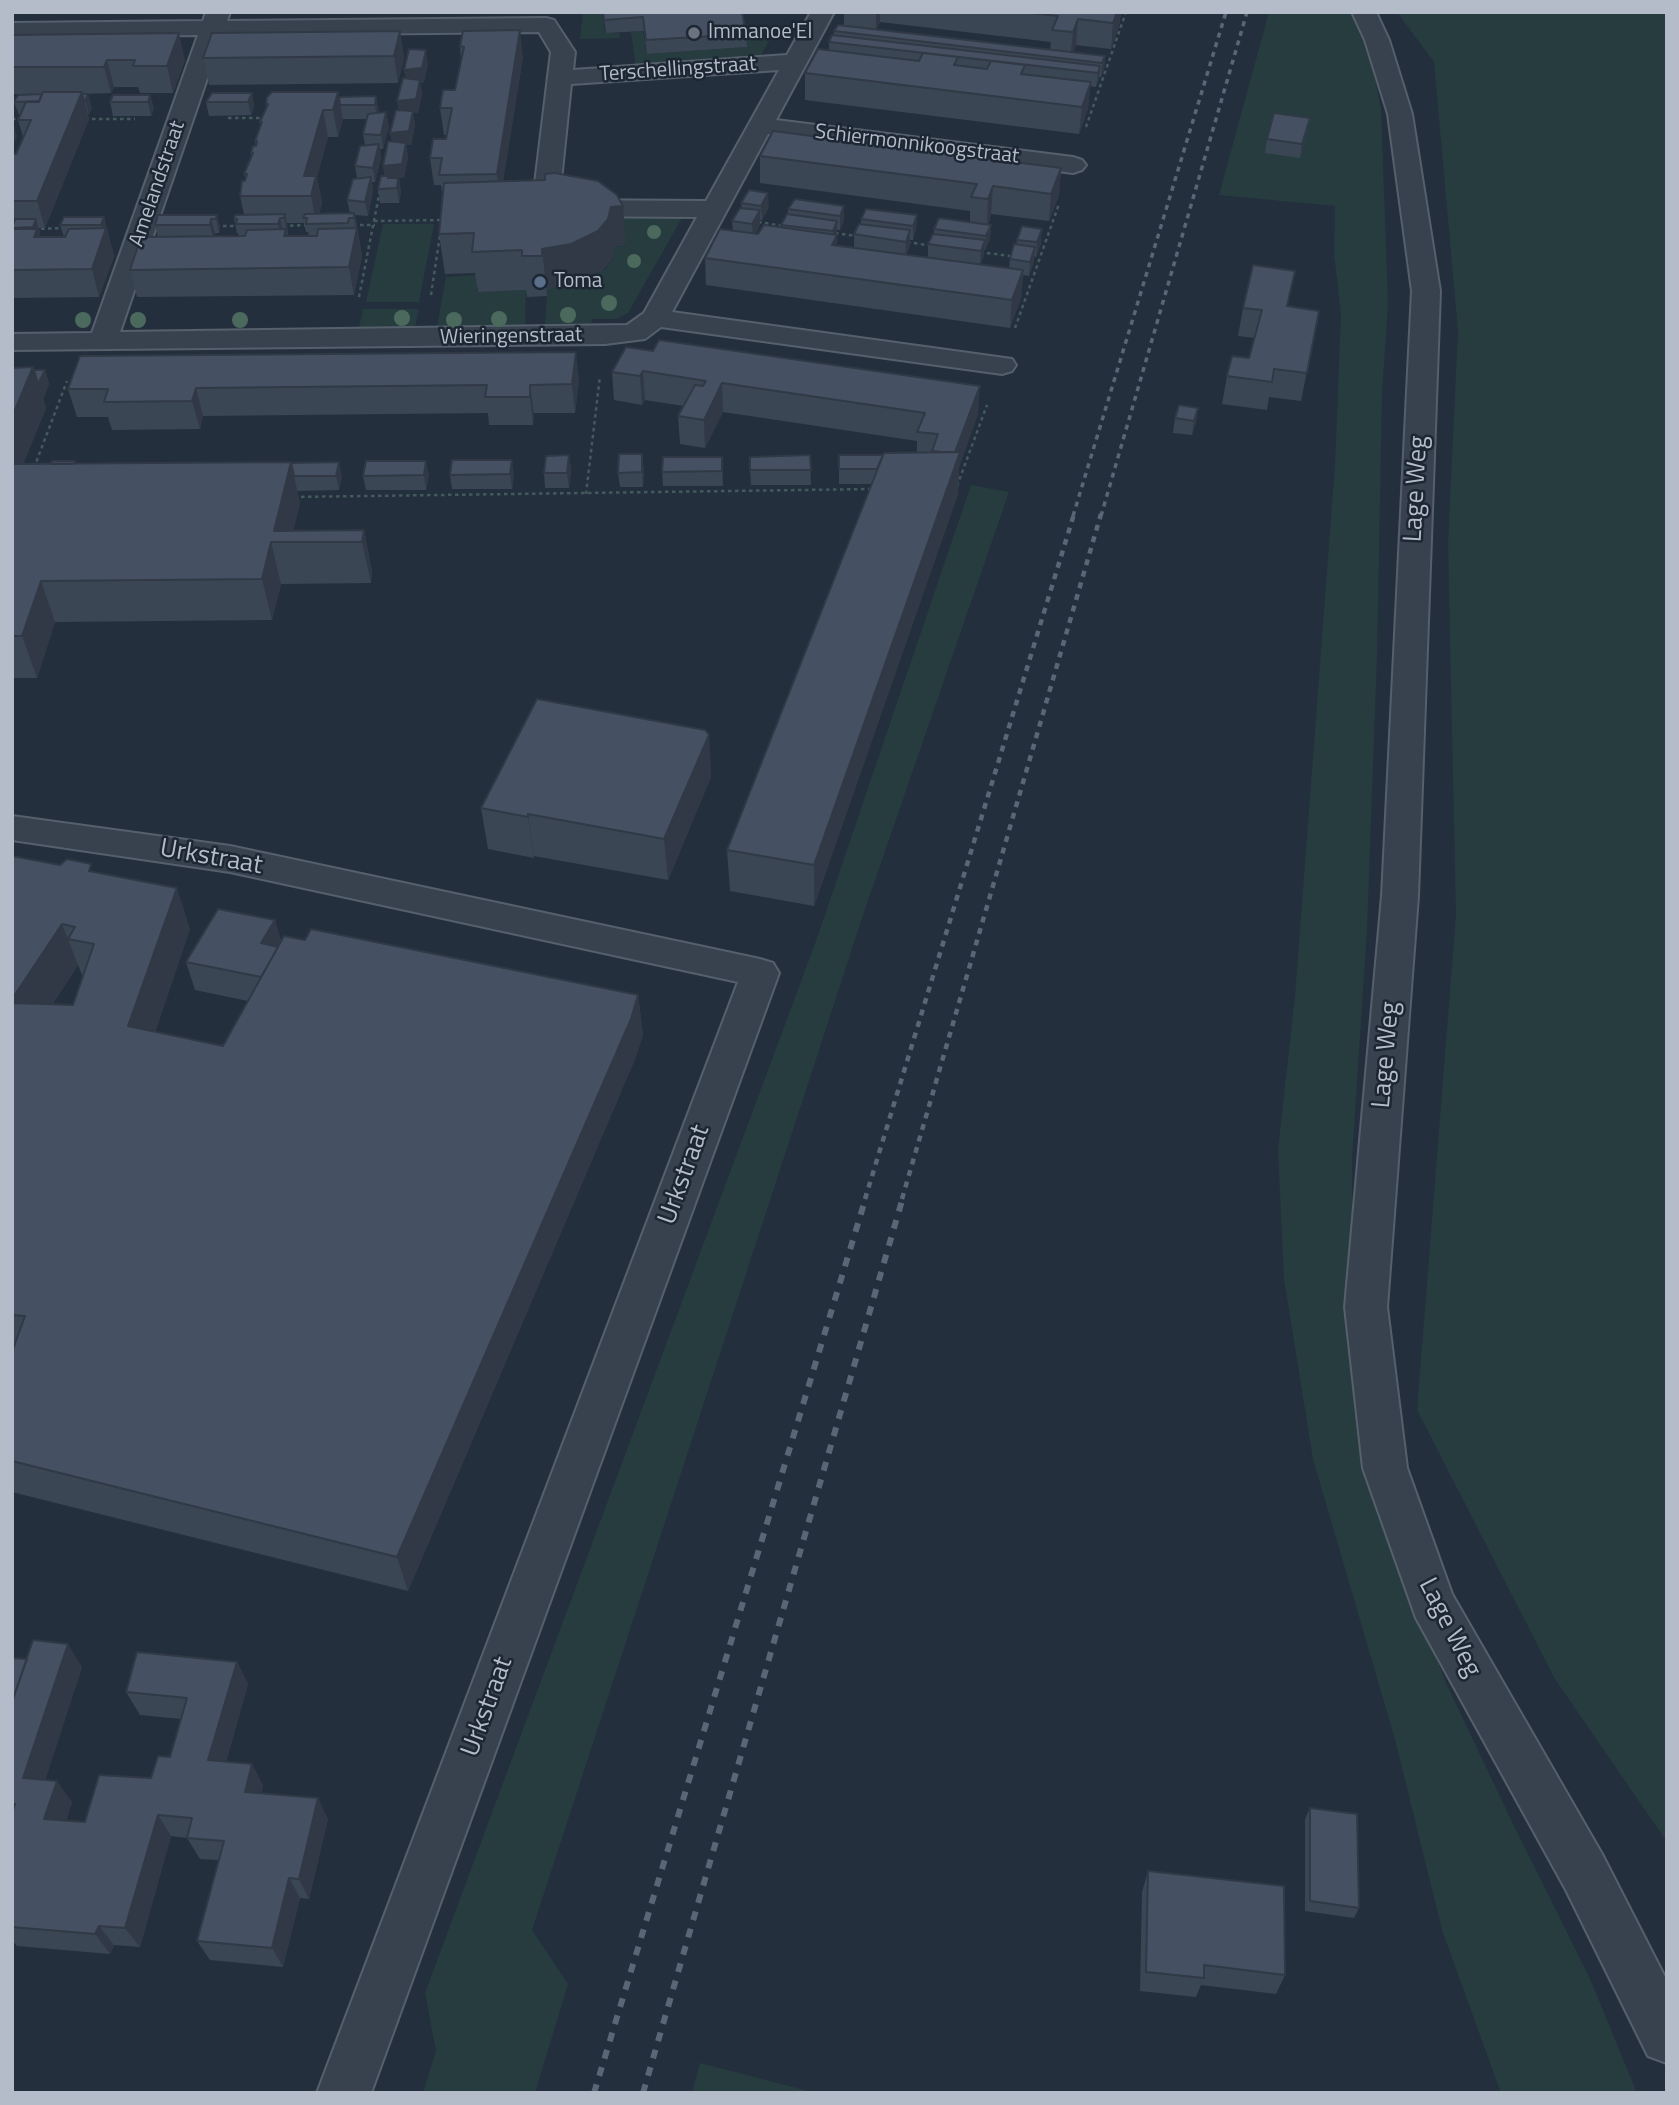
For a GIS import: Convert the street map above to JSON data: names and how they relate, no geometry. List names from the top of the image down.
{
  "streets": {
    "street": [
      "Terschellingstraat",
      "Schiermonnikoogstraat",
      "Amelandstraat",
      "Wieringenstraat",
      "Lage Weg",
      "Urkstraat"
    ]
  },
  "crossings": [
    ["Terschellingstraat", "Schiermonnikoogstraat"],
    ["Terschellingstraat", "Wieringenstraat"],
    ["Amelandstraat", "Wieringenstraat"]
  ],
  "places": ["Immanoe'El", "Toma"]
}
